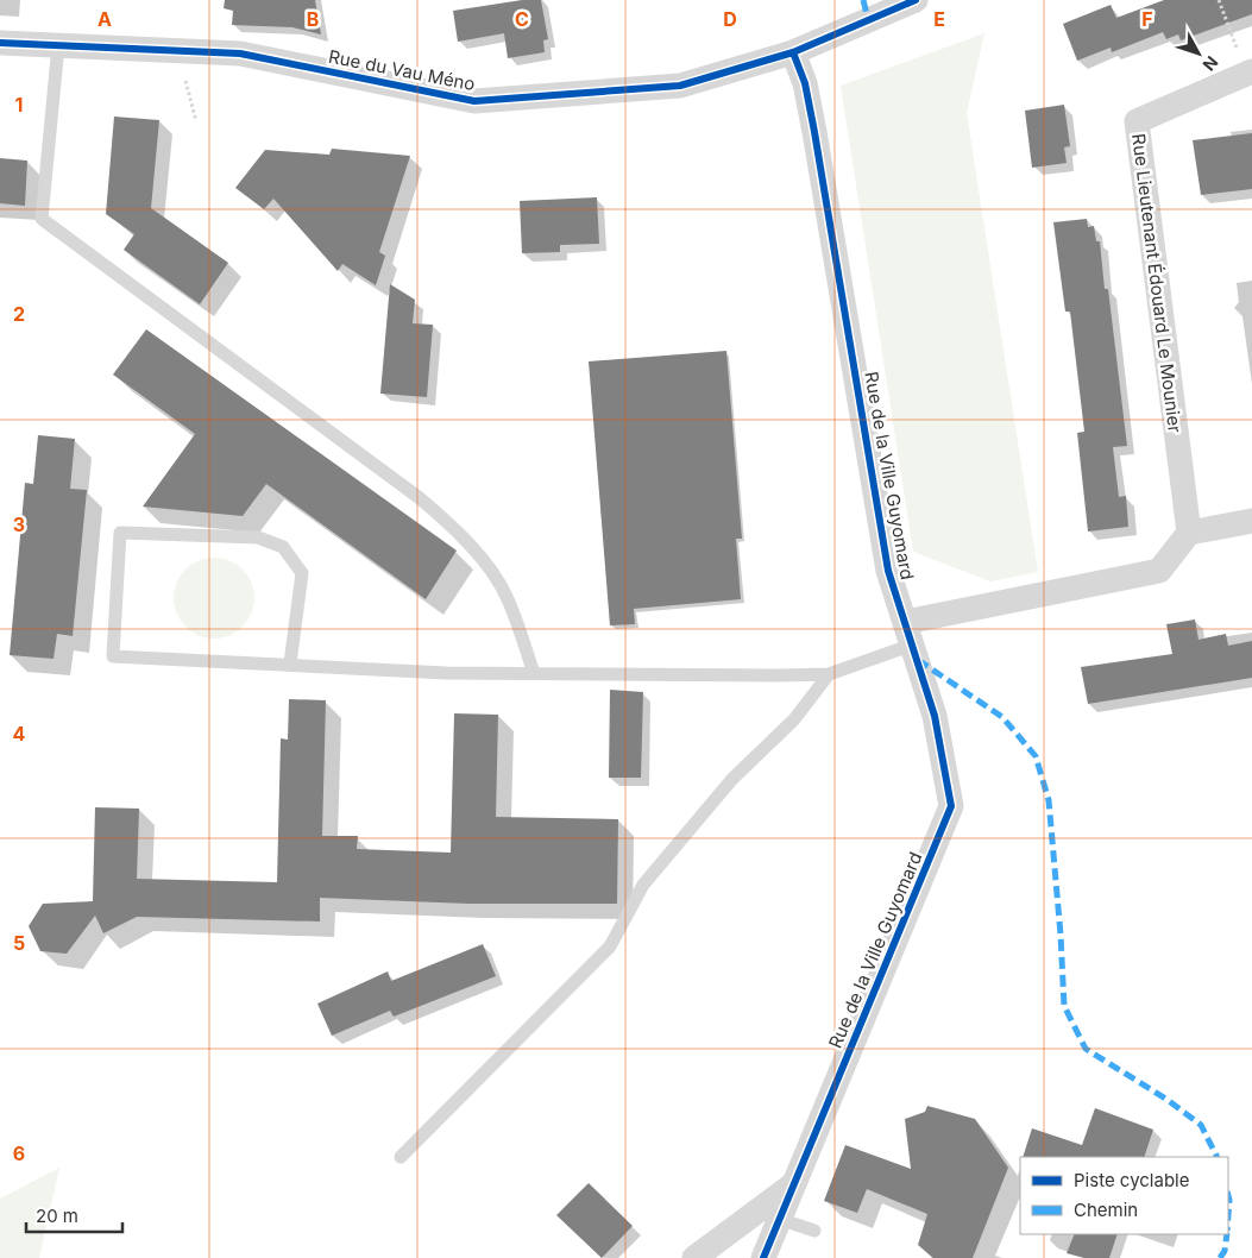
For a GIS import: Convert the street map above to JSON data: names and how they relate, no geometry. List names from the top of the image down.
{
  "streets": {
    "street": ["Rue du Vau Méno", "Rue Lieutenant Édouard Le Mounier", "Rue de la Ville Guyomard"]
  },
  "crossings": [
    ["Rue du Vau Méno", "Rue de la Ville Guyomard"]
  ],
  "legend": ["Piste cyclable", "Chemin"],
  "scale_bar": "20 m",
  "north": "bottom right",
  "grid": {
    "columns": [
      "A",
      "B",
      "C",
      "D",
      "E",
      "F"
    ],
    "rows": [
      "1",
      "2",
      "3",
      "4",
      "5",
      "6"
    ]
  }
}
